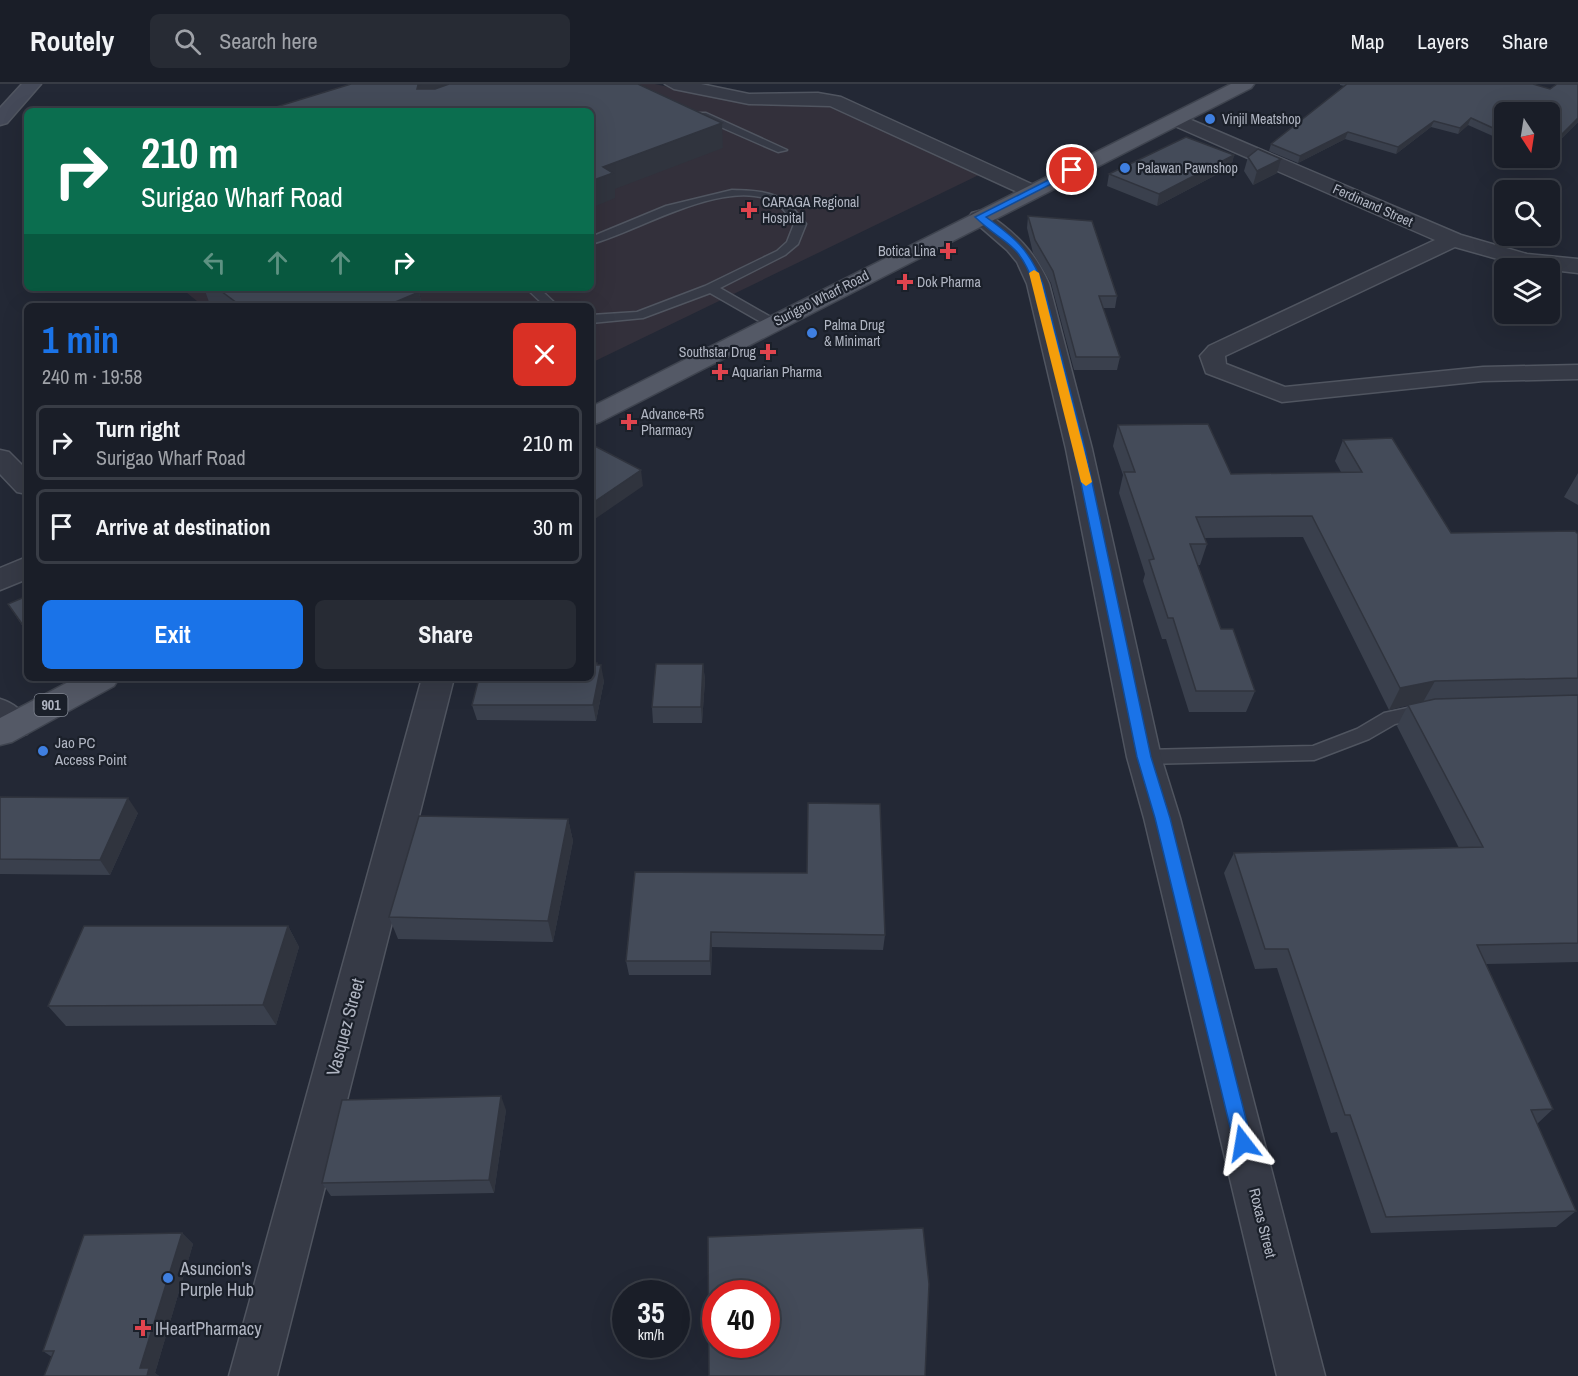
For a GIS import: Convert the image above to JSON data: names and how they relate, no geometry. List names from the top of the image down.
{
  "streets": {
    "main road": ["Surigao Wharf Road", "901"],
    "street": ["Ferdinand Street", "Vasquez Street", "Roxas Street"]
  },
  "crossings": [
    ["Ferdinand Street", "Surigao Wharf Road"],
    ["Surigao Wharf Road", "Roxas Street"]
  ],
  "places": {
    "other": [
      "Vinjil Meatshop",
      "Palawan Pawnshop",
      "Palma Drug & Minimart",
      "Jao PC Access Point",
      "Asuncion's Purple Hub"
    ],
    "health": [
      "CARAGA Regional Hospital",
      "Botica Lina",
      "Dok Pharma",
      "Southstar Drug",
      "Aquarian Pharma",
      "Advance-R5 Pharmacy",
      "IHeartPharmacy"
    ]
  },
  "north": "bottom",
  "page": {
    "header": "Routely",
    "search": "Search here",
    "nav": ["Map", "Layers", "Share"],
    "turn": ["210 m", "Surigao Wharf Road"],
    "heading": ["1 min", "240 m · 19:58"],
    "list": [
      {
        "name": "Turn right",
        "note": "Surigao Wharf Road",
        "value": "210 m"
      },
      {
        "name": "Arrive at destination",
        "value": "30 m"
      }
    ],
    "buttons": ["Exit", "Share"],
    "speed": "35 km/h",
    "limit": "40"
  }
}
